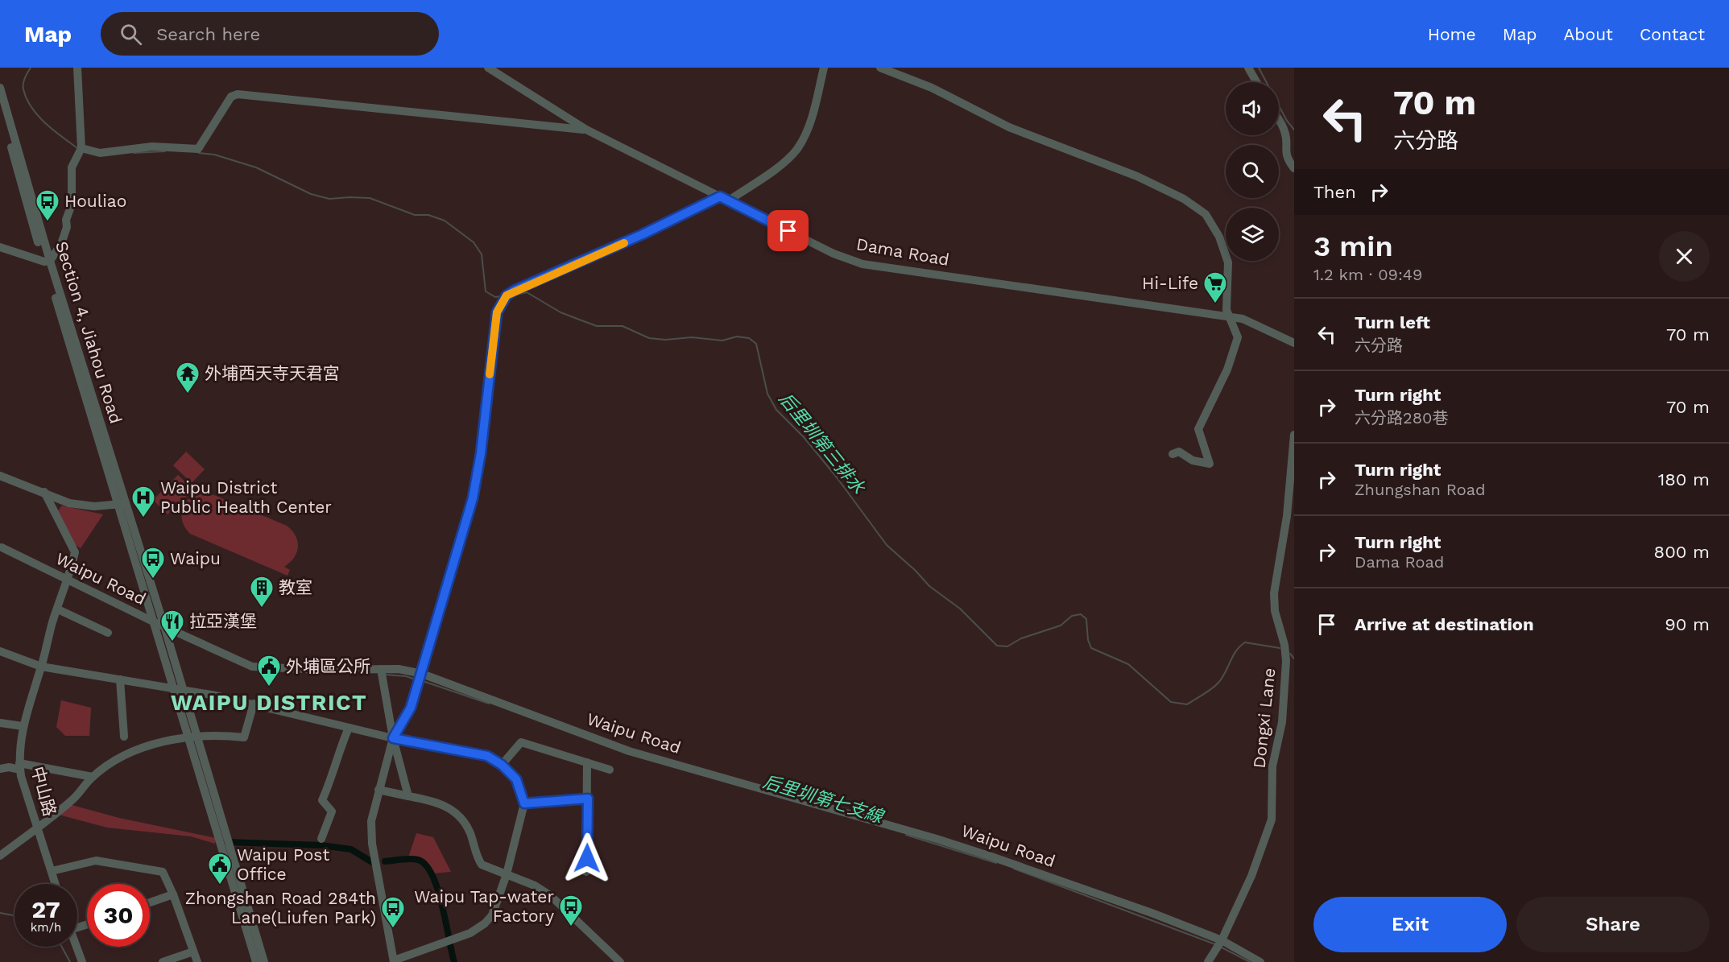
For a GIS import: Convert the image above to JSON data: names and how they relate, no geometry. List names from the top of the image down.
{
  "streets": {
    "street": [
      "Dama Road",
      "Section 4, Jiahou Road",
      "Waipu Road",
      "Dongxi Lane",
      "中山路"
    ]
  },
  "crossings": [
    ["Waipu Road", "Dongxi Lane"],
    ["Waipu Road", "中山路"]
  ],
  "districts": ["WAIPU DISTRICT"],
  "water": ["后里圳第三排水", "后里圳第七支線"],
  "places": {
    "bus stop": [
      "Houliao",
      "Waipu",
      "Waipu Tap-water Factory",
      "Zhongshan Road 284th Lane(Liufen Park)"
    ],
    "supermarket": ["Hi-Life"],
    "temple": ["外埔西天寺天君宮"],
    "hospital": ["Waipu District Public Health Center"],
    "building": ["教室"],
    "restaurant": ["拉亞漢堡"],
    "public building": ["外埔區公所", "Waipu Post Office"]
  },
  "page": {
    "header": "Map",
    "search": "Search here",
    "nav": [
      "Home",
      "Map",
      "About",
      "Contact"
    ],
    "turn": ["70 m", "六分路"],
    "then": "Then",
    "heading": ["3 min", "1.2 km · 09:49"],
    "list": [
      {
        "name": "Turn left",
        "note": "六分路",
        "value": "70 m"
      },
      {
        "name": "Turn right",
        "note": "六分路280巷",
        "value": "70 m"
      },
      {
        "name": "Turn right",
        "note": "Zhungshan Road",
        "value": "180 m"
      },
      {
        "name": "Turn right",
        "note": "Dama Road",
        "value": "800 m"
      },
      {
        "name": "Arrive at destination",
        "value": "90 m"
      }
    ],
    "speed": "27 km/h",
    "limit": "30",
    "buttons": ["Exit", "Share"]
  }
}
